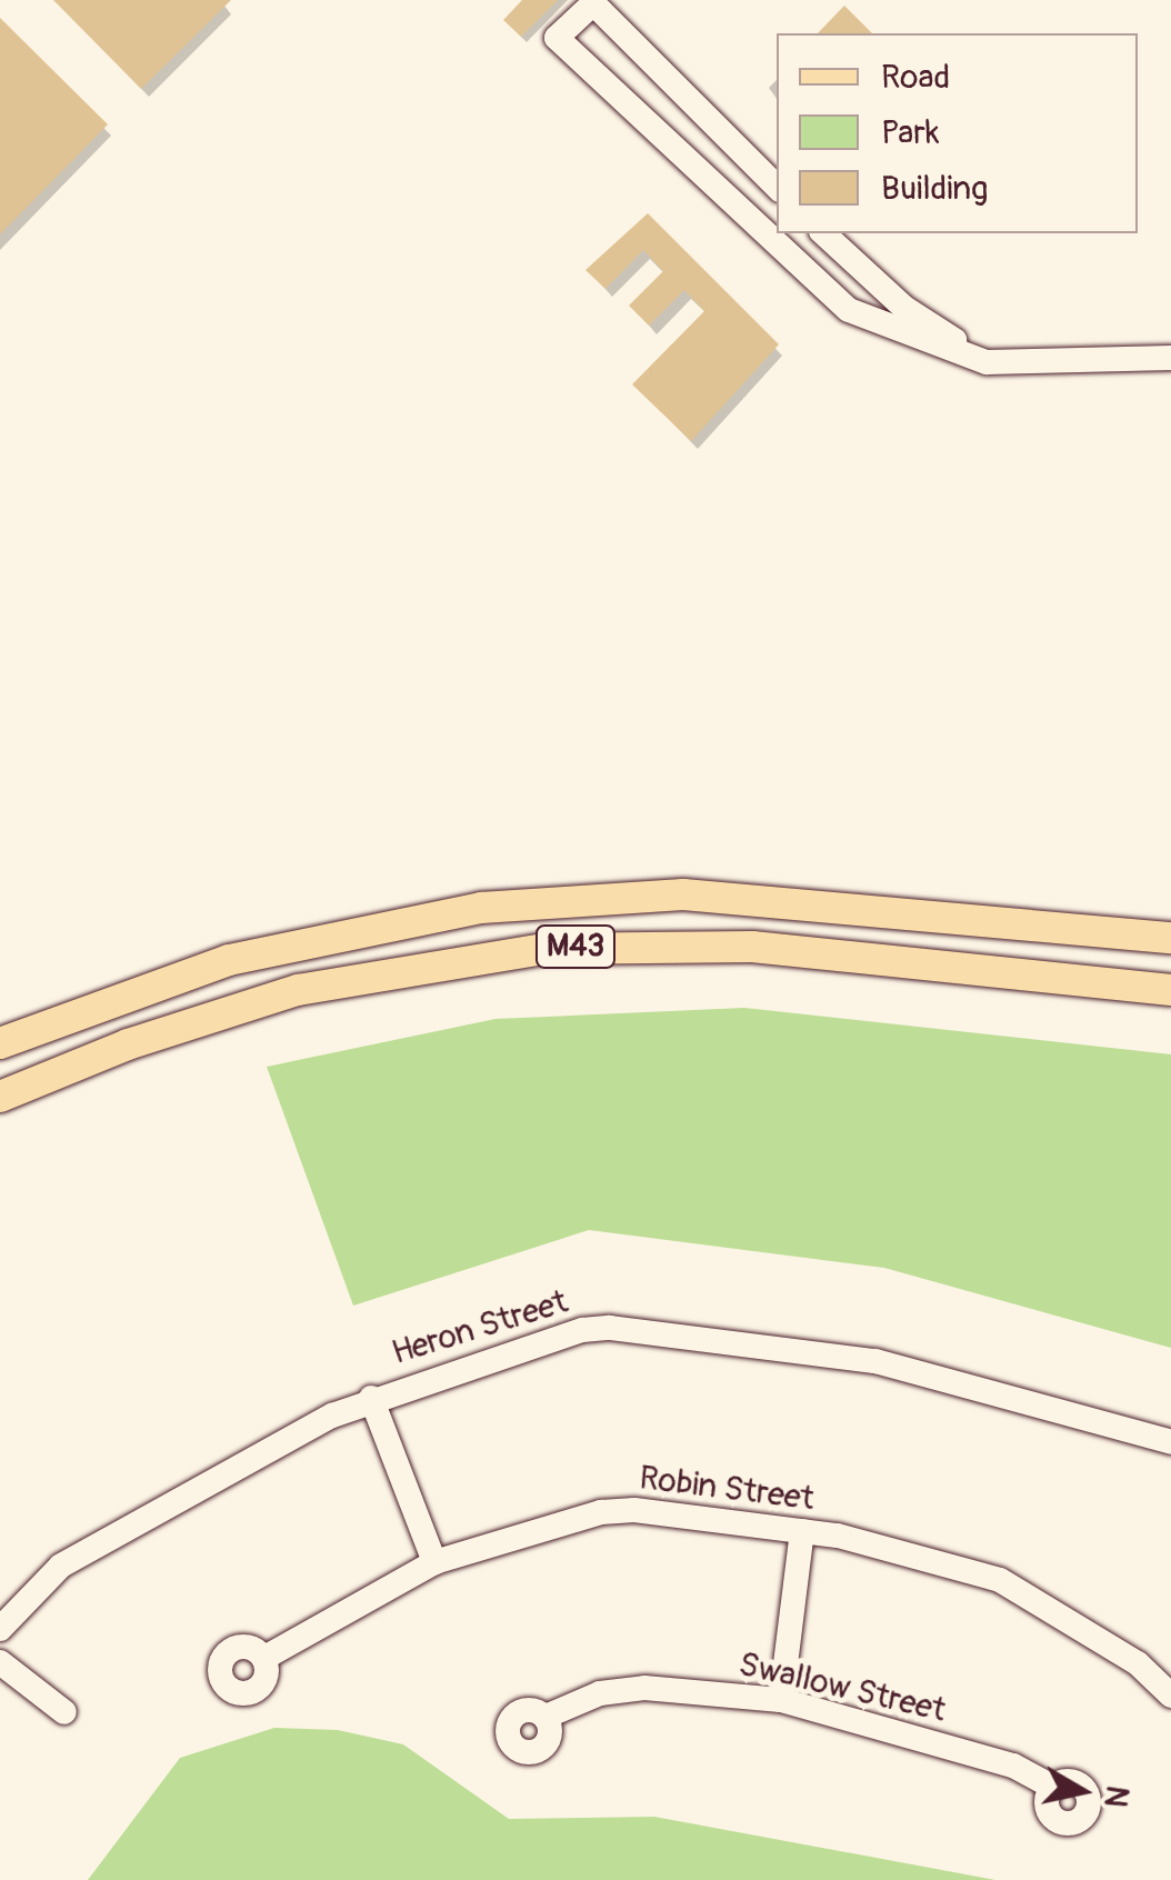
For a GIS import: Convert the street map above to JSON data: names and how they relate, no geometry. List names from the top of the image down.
{
  "streets": {
    "main road": ["M43"],
    "street": ["Heron Street", "Robin Street", "Swallow Street"]
  },
  "legend": ["Road", "Park", "Building"],
  "north": "right"
}
